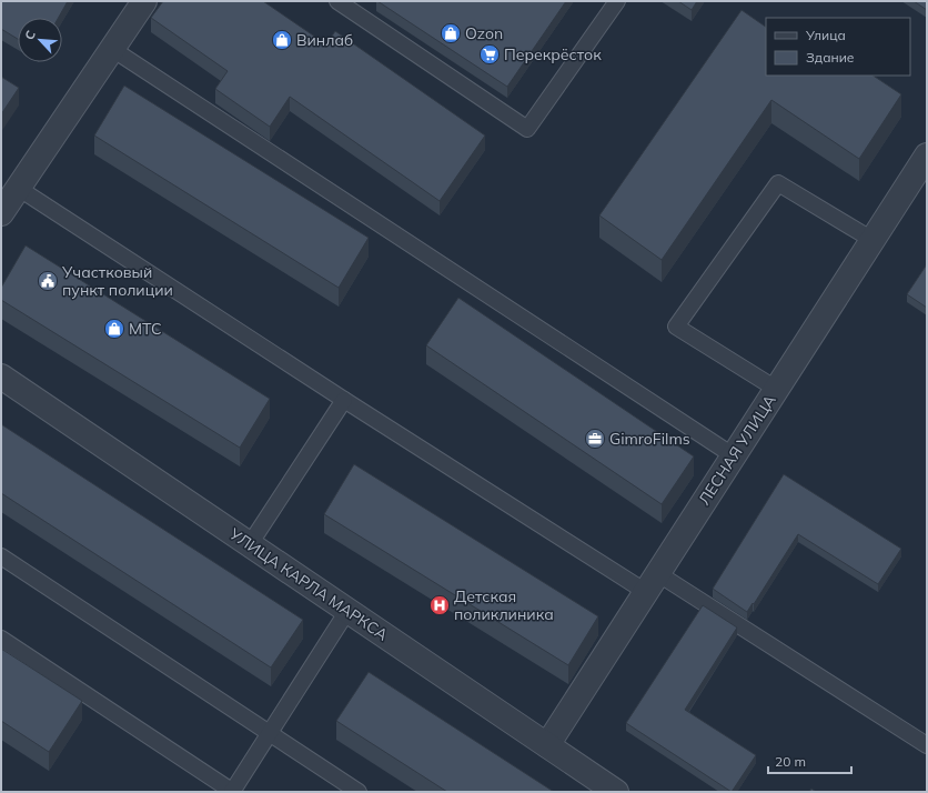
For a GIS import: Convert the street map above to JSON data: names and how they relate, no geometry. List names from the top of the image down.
{
  "streets": {
    "street": ["ЛЕСНАЯ УЛИЦА", "УЛИЦА КАРЛА МАРКСА"]
  },
  "crossings": [
    ["ЛЕСНАЯ УЛИЦА", "УЛИЦА КАРЛА МАРКСА"]
  ],
  "places": {
    "shop": ["Ozon", "Винлаб", "МТС"],
    "supermarket": ["Перекрёсток"],
    "public building": ["Участковый пункт полиции"],
    "office": ["GimroFilms"],
    "hospital": ["Детская поликлиника"]
  },
  "legend": ["Улица", "Здание"],
  "scale_bar": "20 m",
  "north": "top left"
}
